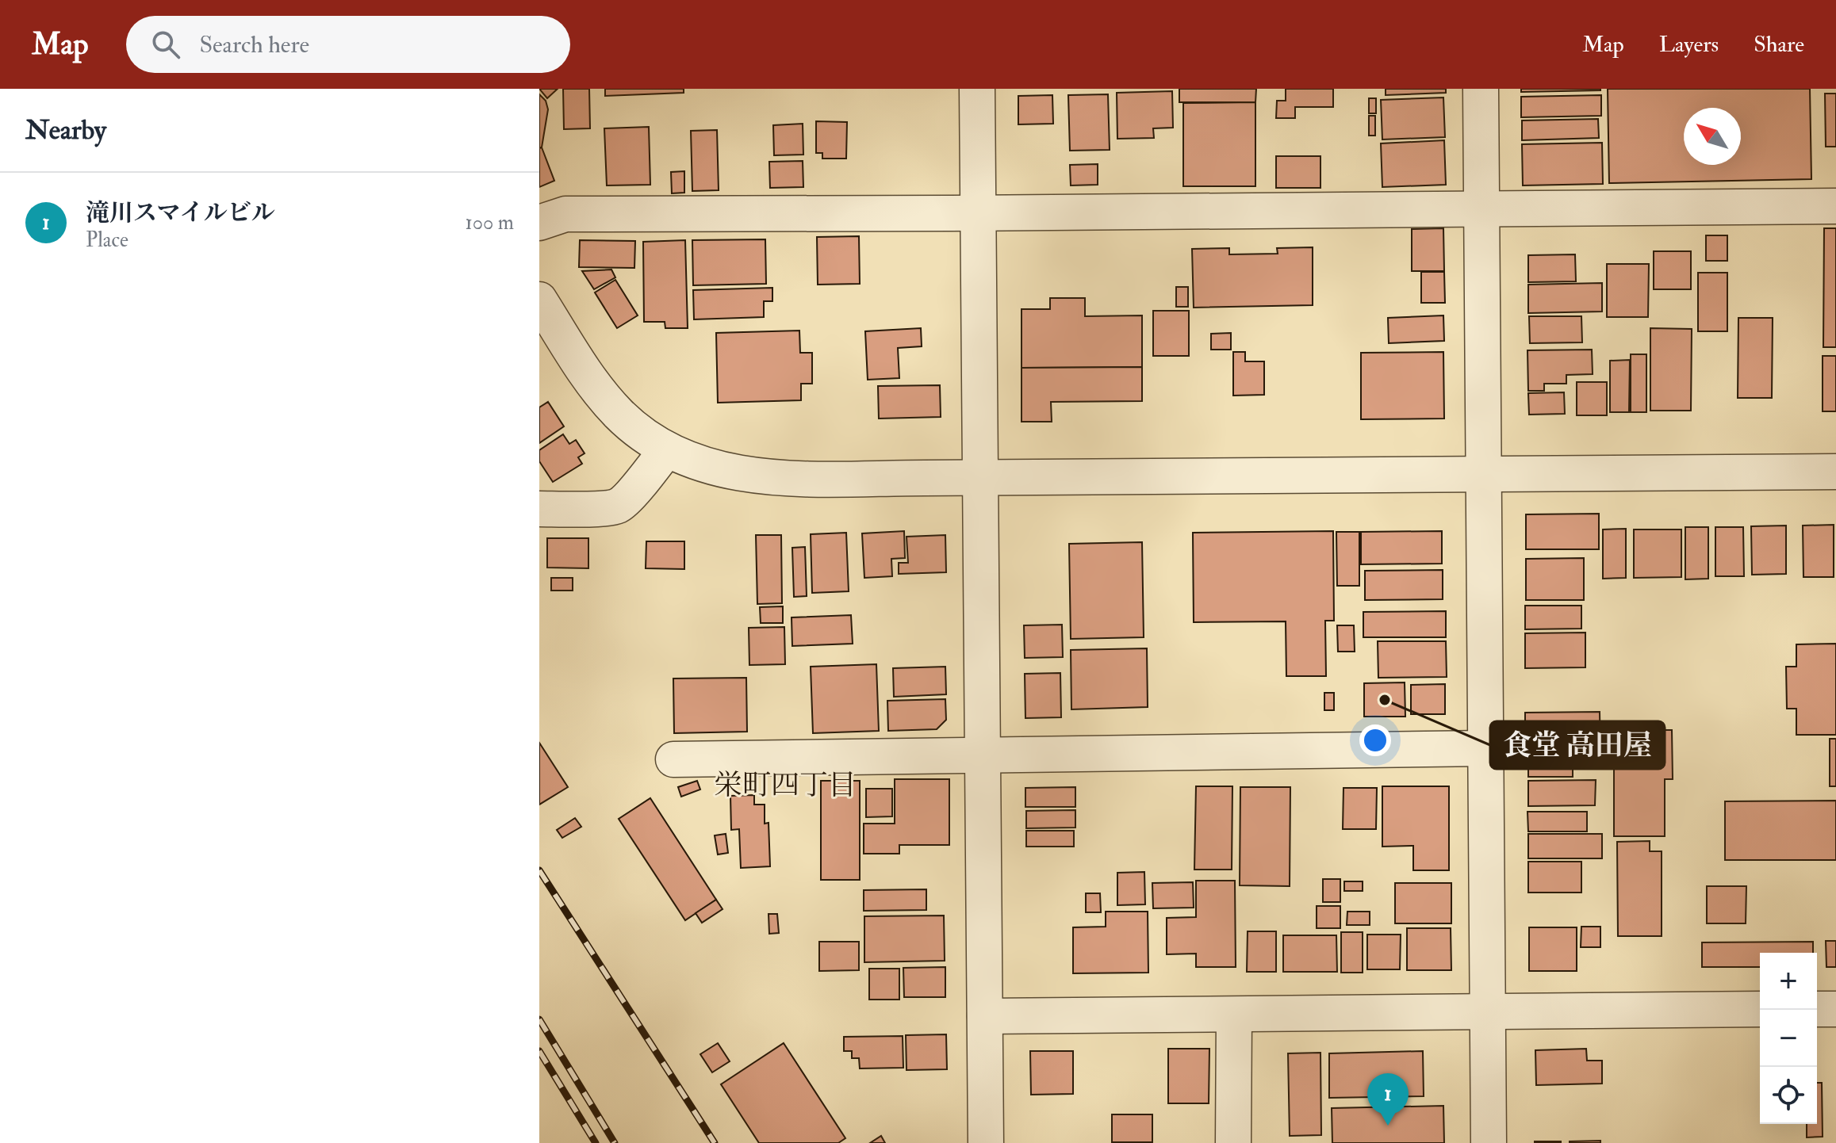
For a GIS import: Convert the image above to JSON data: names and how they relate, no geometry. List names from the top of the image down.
{
  "districts": ["栄町四丁目"],
  "places": ["食堂 高田屋"],
  "north": "top left",
  "page": {
    "header": "Map",
    "search": "Search here",
    "nav": ["Map", "Layers", "Share"],
    "heading": "Nearby",
    "list": [
      {
        "mark": "1",
        "name": "滝川スマイルビル",
        "note": "Place",
        "value": "100 m"
      }
    ],
    "map_buttons": ["+", "−"],
    "pins": "1"
  }
}
